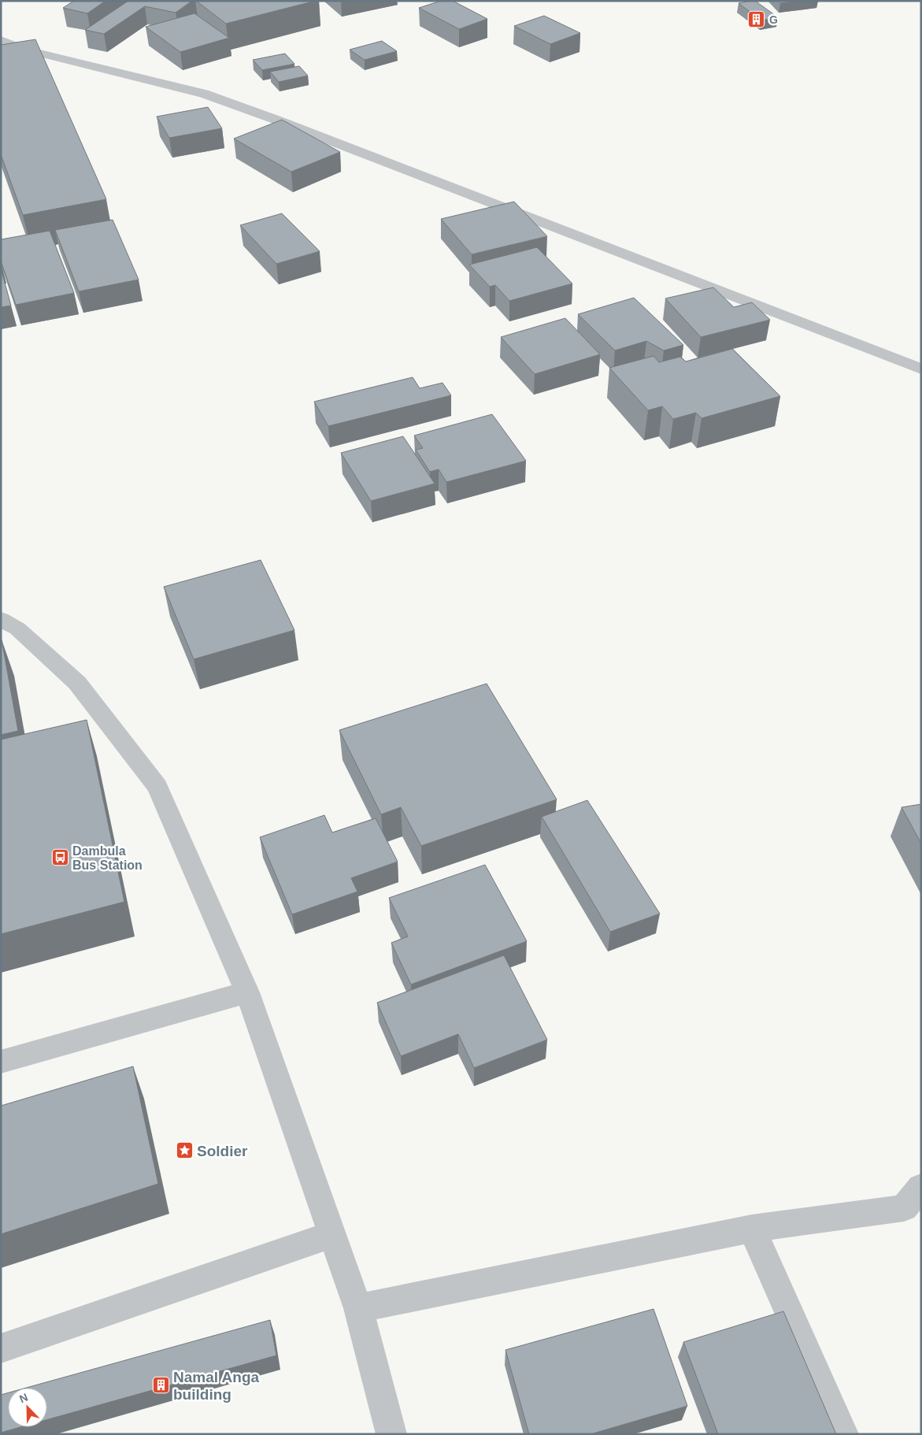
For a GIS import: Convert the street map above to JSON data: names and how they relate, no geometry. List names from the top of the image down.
{
  "places": {
    "building": ["G", "Namal Anga building"],
    "bus stop": ["Dambula Bus Station"],
    "place": ["Soldier"]
  },
  "north": "top left"
}
